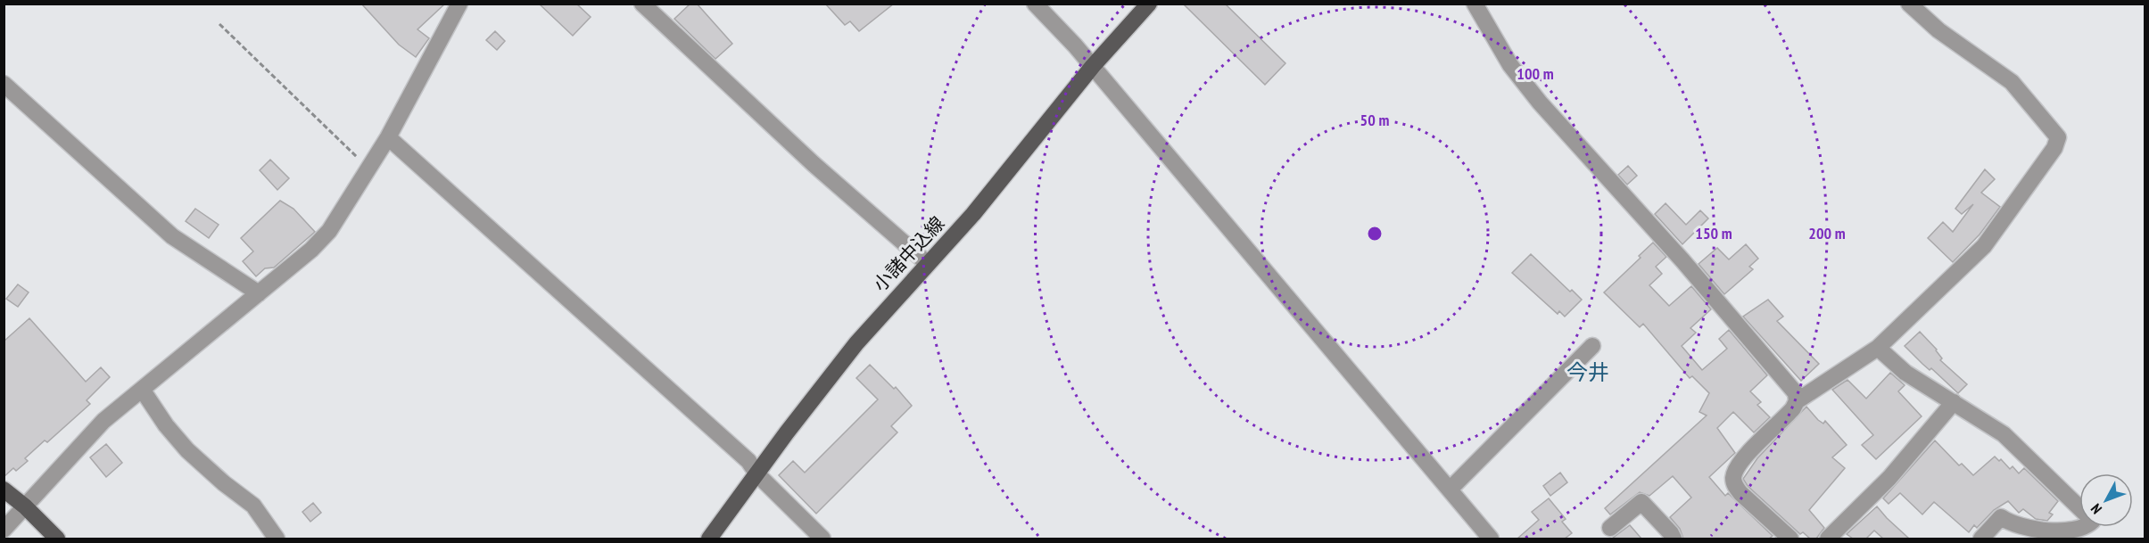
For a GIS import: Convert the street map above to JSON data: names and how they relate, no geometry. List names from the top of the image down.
{
  "streets": {
    "main road": ["小諸中込線"]
  },
  "districts": ["今井"],
  "north": "bottom left",
  "rings": [
    "100 m",
    "50 m",
    "150 m",
    "200 m"
  ]
}
